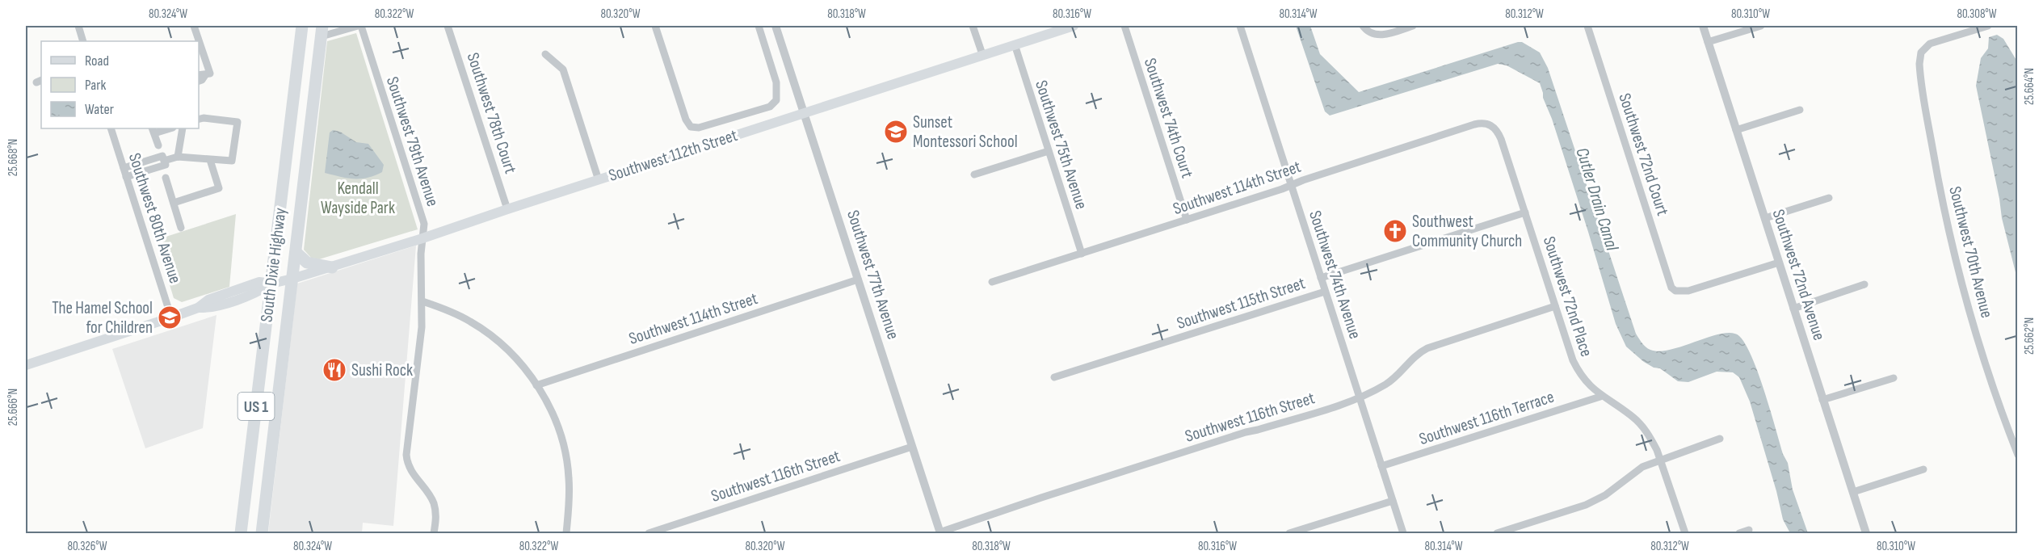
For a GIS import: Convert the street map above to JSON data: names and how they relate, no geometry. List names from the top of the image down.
{
  "streets": {
    "highway": ["South Dixie Highway", "US 1"],
    "main road": ["Southwest 112th Street"],
    "street": [
      "Southwest 78th Court",
      "Southwest 74th Court",
      "Southwest 79th Avenue",
      "Southwest 75th Avenue",
      "Southwest 72nd Court",
      "Southwest 114th Street",
      "Southwest 80th Avenue",
      "Southwest 70th Avenue",
      "Southwest 77th Avenue",
      "Southwest 74th Avenue",
      "Southwest 72nd Avenue",
      "Southwest 72nd Place",
      "Southwest 115th Street",
      "Southwest 116th Street",
      "Southwest 116th Terrace"
    ]
  },
  "crossings": [
    ["Southwest 78th Court", "Southwest 112th Street"],
    ["Southwest 74th Court", "Southwest 114th Street"],
    ["Southwest 79th Avenue", "Southwest 112th Street"],
    ["Southwest 75th Avenue", "Southwest 112th Street"],
    ["Southwest 75th Avenue", "Southwest 114th Street"],
    ["Southwest 72nd Court", "Southwest 72nd Avenue"],
    ["Southwest 112th Street", "Southwest 80th Avenue"],
    ["Southwest 112th Street", "South Dixie Highway"],
    ["Southwest 112th Street", "Southwest 77th Avenue"],
    ["Southwest 114th Street", "Southwest 77th Avenue"],
    ["Southwest 114th Street", "Southwest 74th Avenue"],
    ["Southwest 114th Street", "Southwest 72nd Place"],
    ["Southwest 77th Avenue", "Southwest 116th Street"],
    ["Southwest 74th Avenue", "Southwest 115th Street"],
    ["Southwest 74th Avenue", "Southwest 116th Street"],
    ["Southwest 74th Avenue", "Southwest 116th Terrace"],
    ["Southwest 72nd Place", "Southwest 115th Street"],
    ["Southwest 72nd Place", "Southwest 116th Street"],
    ["Southwest 72nd Place", "Southwest 116th Terrace"]
  ],
  "water": ["Cutler Drain Canal"],
  "parks": ["Kendall Wayside Park"],
  "places": {
    "school or university": ["Sunset Montessori School", "The Hamel School for Children"],
    "church": ["Southwest Community Church"],
    "restaurant": ["Sushi Rock"]
  },
  "legend": ["Road", "Park", "Water"],
  "coordinates": [
    "80.324°W",
    "80.322°W",
    "80.320°W",
    "80.318°W",
    "80.316°W",
    "80.314°W",
    "80.312°W",
    "80.310°W",
    "80.308°W",
    "25.664°N",
    "25.668°N",
    "25.662°N",
    "25.666°N",
    "80.326°W"
  ]
}
